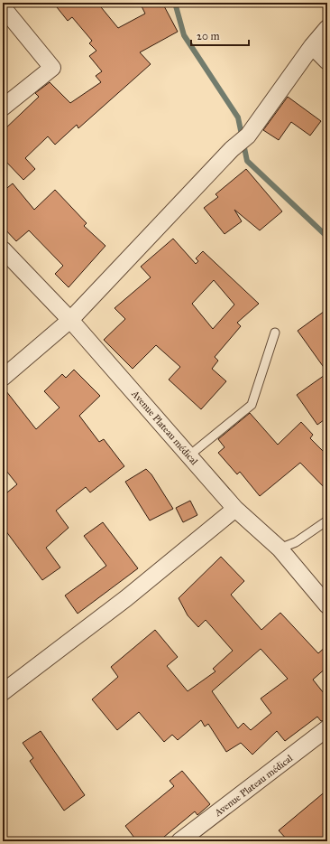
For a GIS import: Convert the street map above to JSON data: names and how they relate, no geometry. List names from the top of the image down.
{
  "streets": {
    "street": ["Avenue Plateau médical"]
  },
  "scale_bar": "20 m"
}
